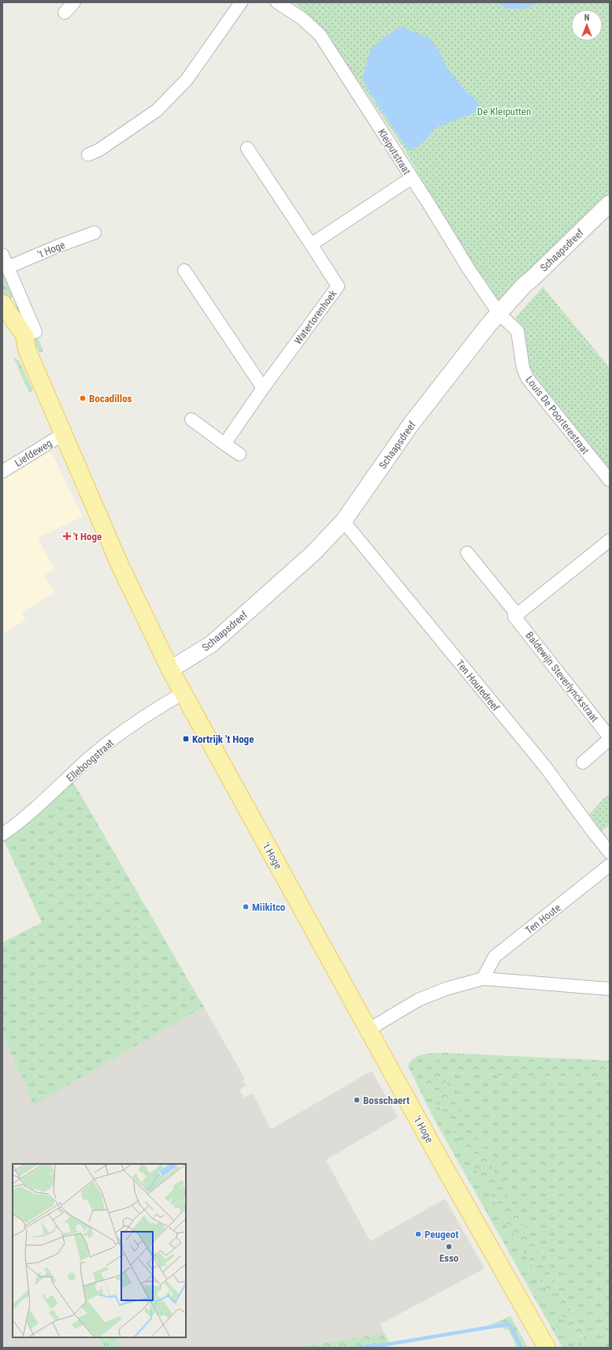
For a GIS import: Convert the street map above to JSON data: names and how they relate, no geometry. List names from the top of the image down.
{
  "streets": {
    "main road": ["'t Hoge"],
    "street": [
      "Kleiputstraat",
      "Schaapsdreef",
      "Watertorenhoek",
      "Louis De Poorterestraat",
      "Liefdeweg",
      "Baldewijn Steverlynckstraat",
      "Ten Houtedreef",
      "Elleboogstraat",
      "Ten Houte"
    ]
  },
  "crossings": [
    ["Kleiputstraat", "Schaapsdreef"],
    ["Kleiputstraat", "Louis De Poorterestraat"],
    ["'t Hoge", "Schaapsdreef"],
    ["'t Hoge", "Liefdeweg"],
    ["'t Hoge", "Elleboogstraat"],
    ["Schaapsdreef", "Louis De Poorterestraat"],
    ["Schaapsdreef", "Ten Houtedreef"]
  ],
  "parks": ["De Kleiputten"],
  "places": {
    "other": [
      "Bocadillos",
      "Miikitco",
      "Bosschaert",
      "Peugeot",
      "Esso"
    ],
    "health": ["'t Hoge"],
    "transit": ["Kortrijk 't Hoge"]
  },
  "north": "top"
}
